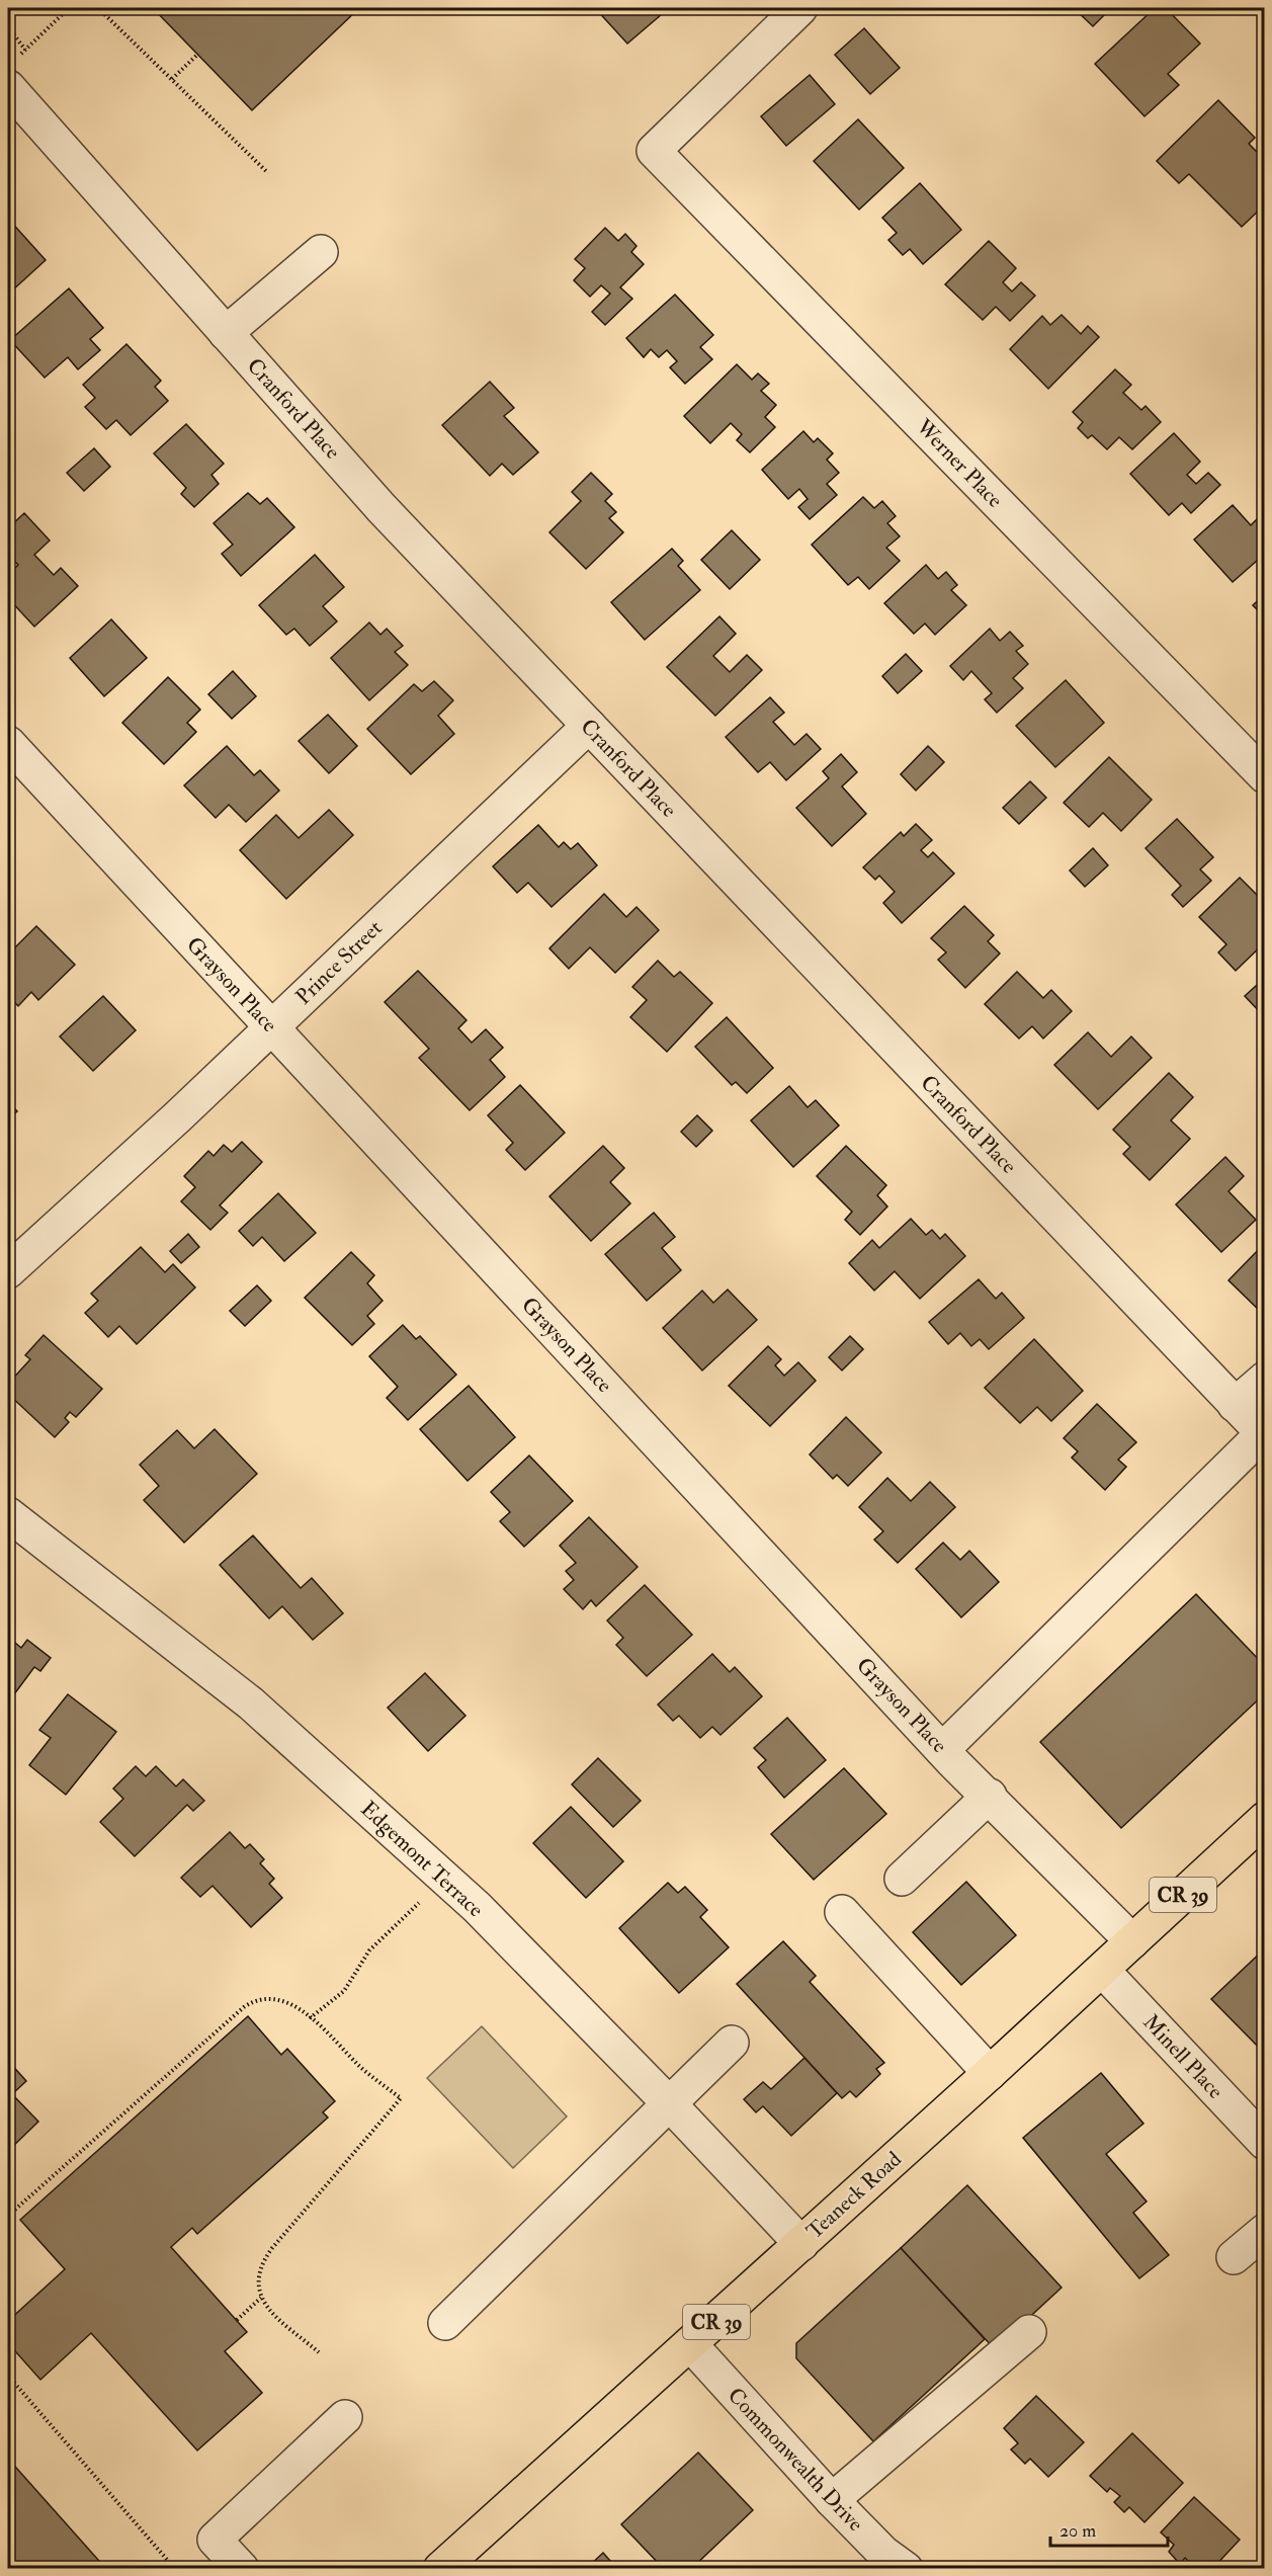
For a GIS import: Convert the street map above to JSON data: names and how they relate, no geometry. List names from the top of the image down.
{
  "streets": {
    "main road": ["CR 39", "Teaneck Road"],
    "street": [
      "Cranford Place",
      "Werner Place",
      "Prince Street",
      "Grayson Place",
      "Edgemont Terrace",
      "Minell Place",
      "Commonwealth Drive"
    ]
  },
  "crossings": [
    ["Cranford Place", "Prince Street"],
    ["Prince Street", "Grayson Place"],
    ["Grayson Place", "Teaneck Road"],
    ["Edgemont Terrace", "Teaneck Road"],
    ["Minell Place", "Teaneck Road"],
    ["Teaneck Road", "Commonwealth Drive"]
  ],
  "scale_bar": "20 m"
}
